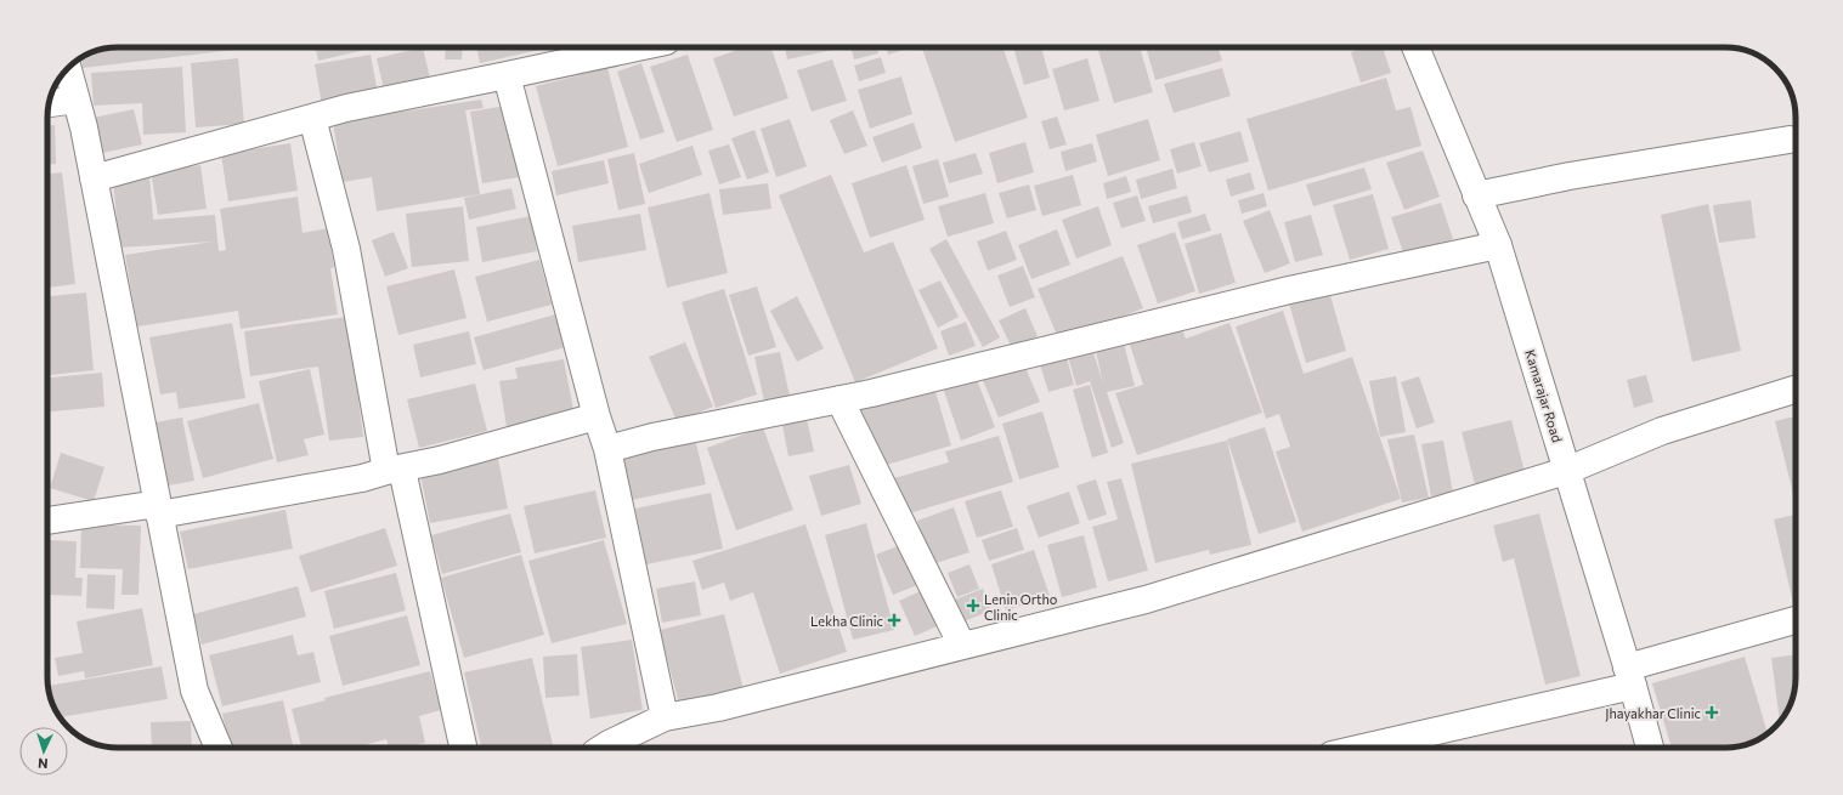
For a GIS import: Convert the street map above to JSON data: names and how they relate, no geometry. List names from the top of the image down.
{
  "streets": {
    "street": ["Kamarajar Road"]
  },
  "places": {
    "health": ["Lenin Ortho Clinic", "Lekha Clinic", "Jhayakhar Clinic"]
  },
  "north": "bottom"
}
